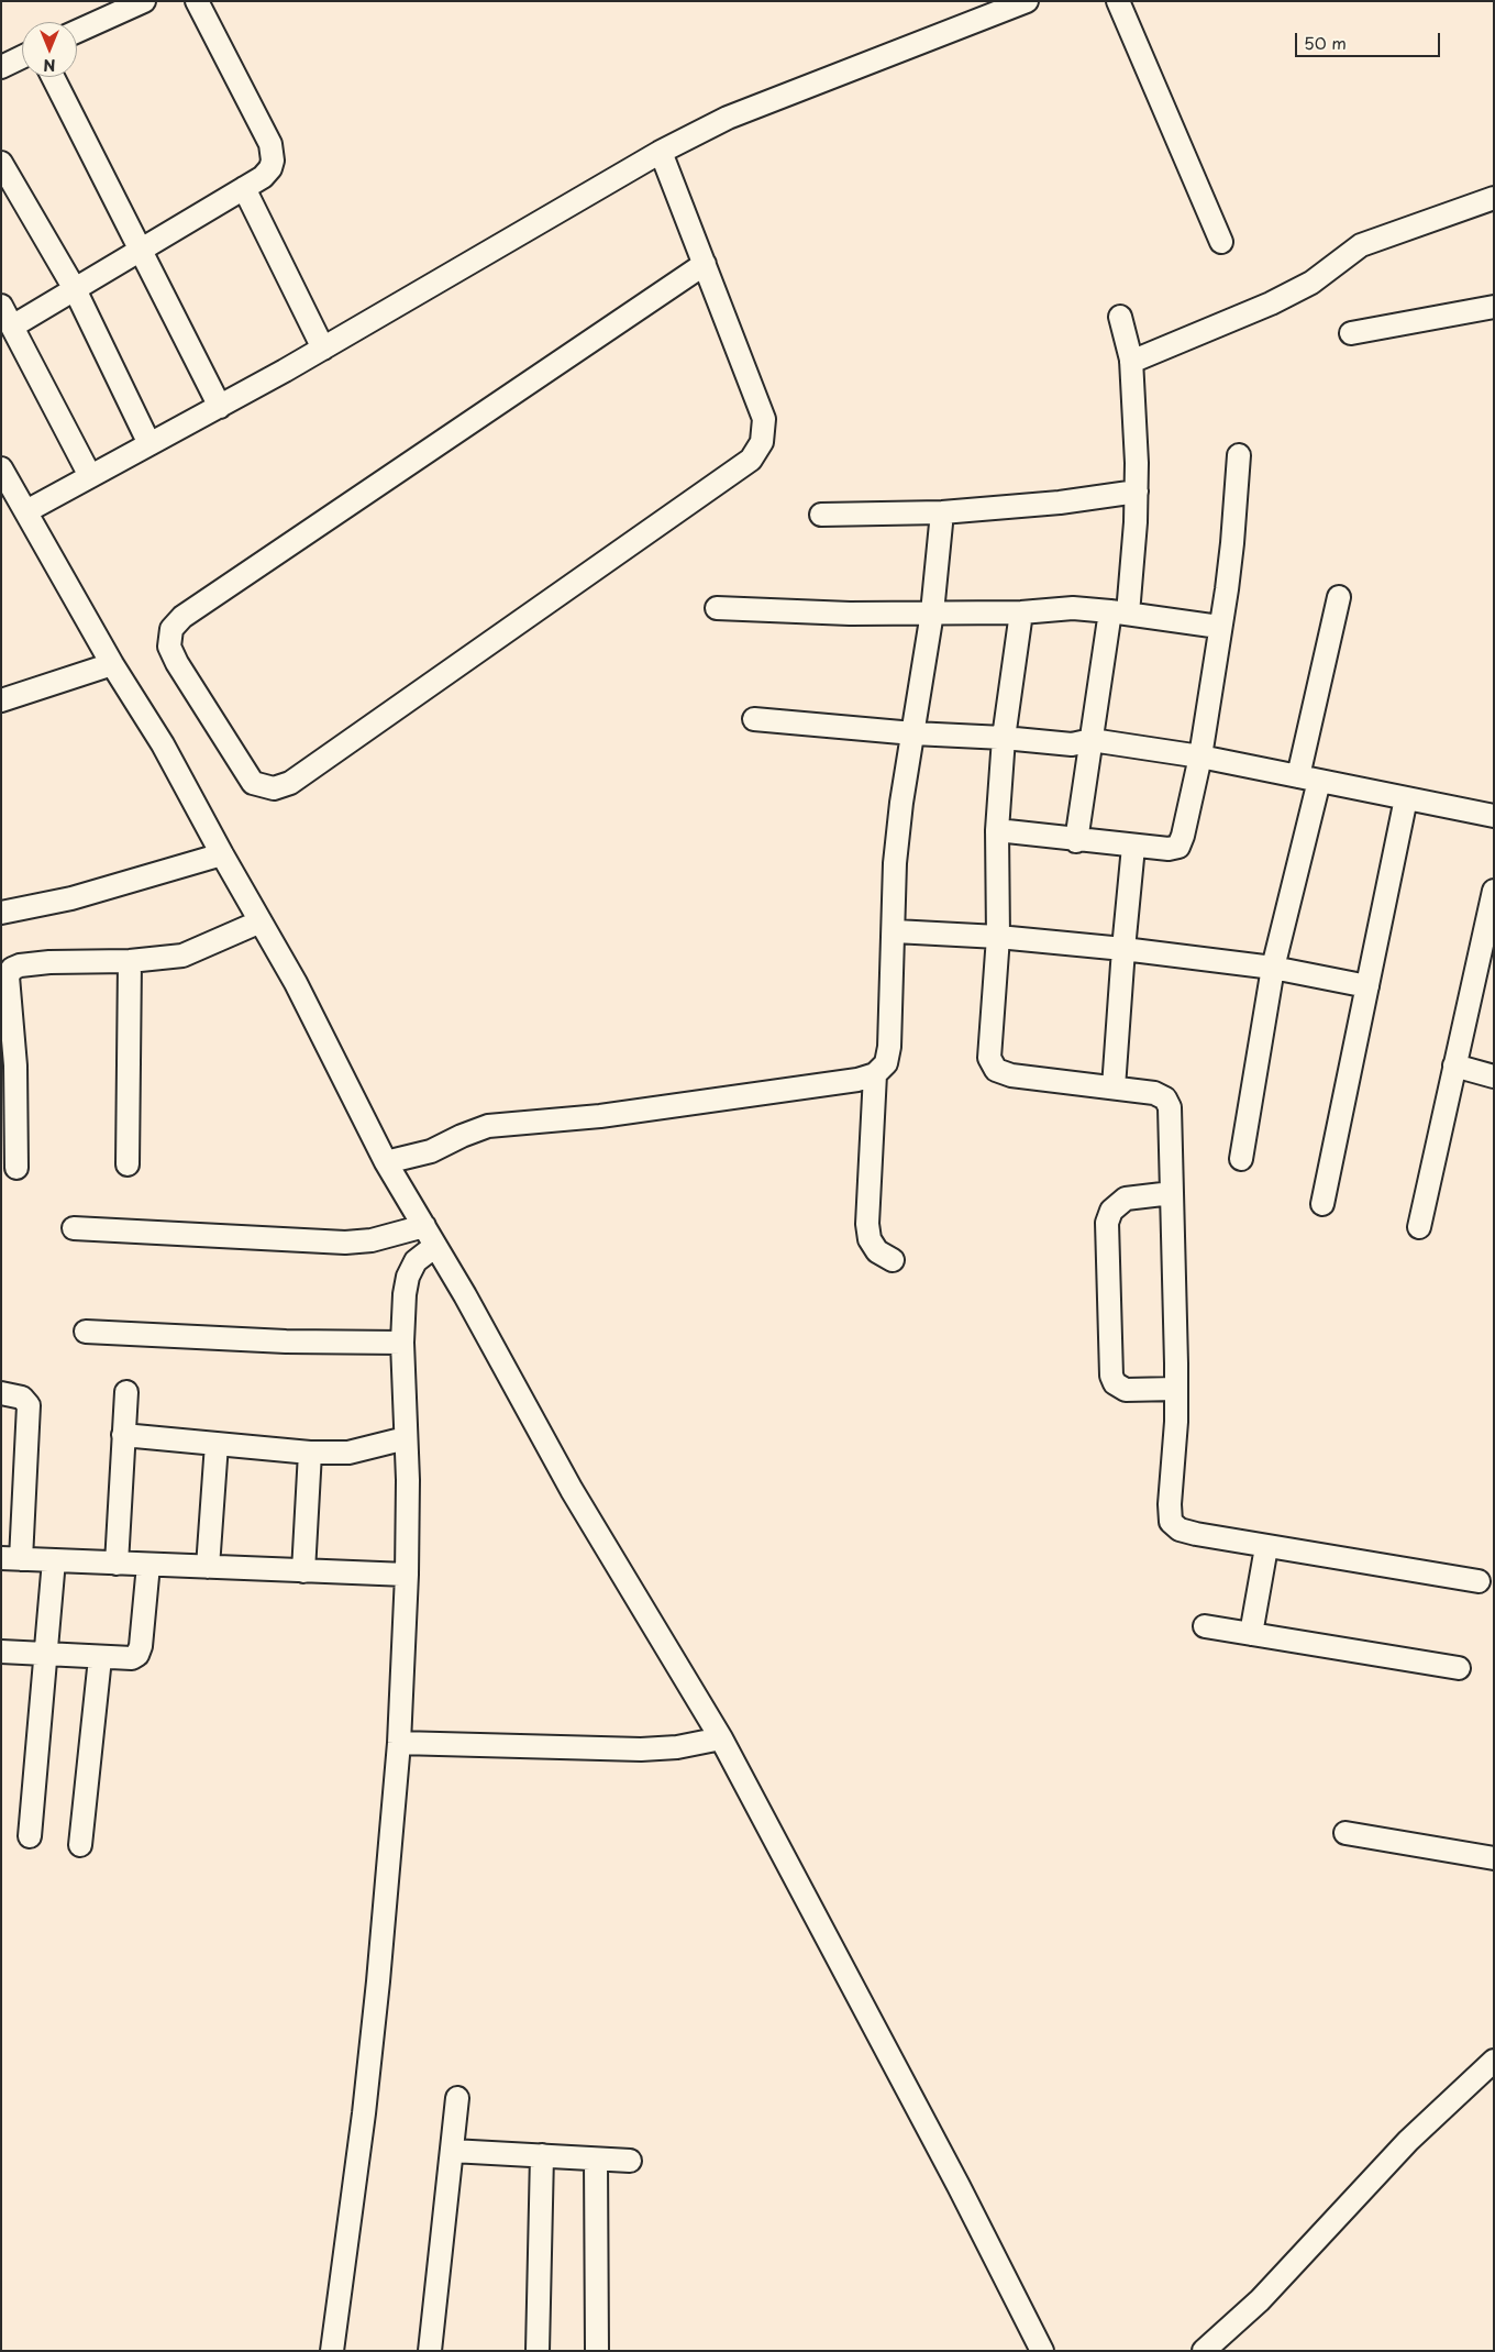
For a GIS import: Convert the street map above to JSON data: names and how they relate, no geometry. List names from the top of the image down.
{
  "scale_bar": "50 m",
  "north": "bottom"
}
